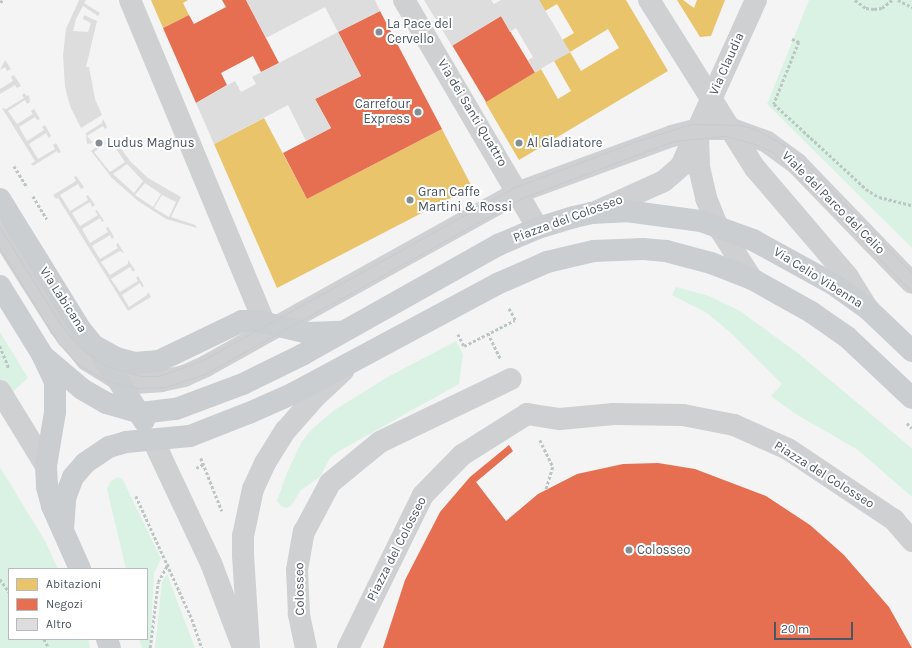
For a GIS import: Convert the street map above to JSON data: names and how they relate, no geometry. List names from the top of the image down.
{
  "streets": {
    "main road": ["Piazza del Colosseo", "Via Celio Vibenna", "Via Labicana"],
    "street": [
      "Via Claudia",
      "Via dei Santi Quattro",
      "Viale del Parco del Celio",
      "Colosseo"
    ]
  },
  "crossings": [
    ["Via Claudia", "Viale del Parco del Celio"],
    ["Via Claudia", "Piazza del Colosseo"],
    ["Via dei Santi Quattro", "Viale del Parco del Celio"],
    ["Via dei Santi Quattro", "Piazza del Colosseo"],
    ["Viale del Parco del Celio", "Piazza del Colosseo"],
    ["Viale del Parco del Celio", "Via Labicana"],
    ["Piazza del Colosseo", "Via Celio Vibenna"],
    ["Piazza del Colosseo", "Via Labicana"]
  ],
  "places": [
    "La Pace del Cervello",
    "Carrefour Express",
    "Ludus Magnus",
    "Al Gladiatore",
    "Gran Caffe Martini & Rossi",
    "Colosseo"
  ],
  "legend": ["Abitazioni", "Negozi", "Altro"],
  "scale_bar": "20 m"
}
